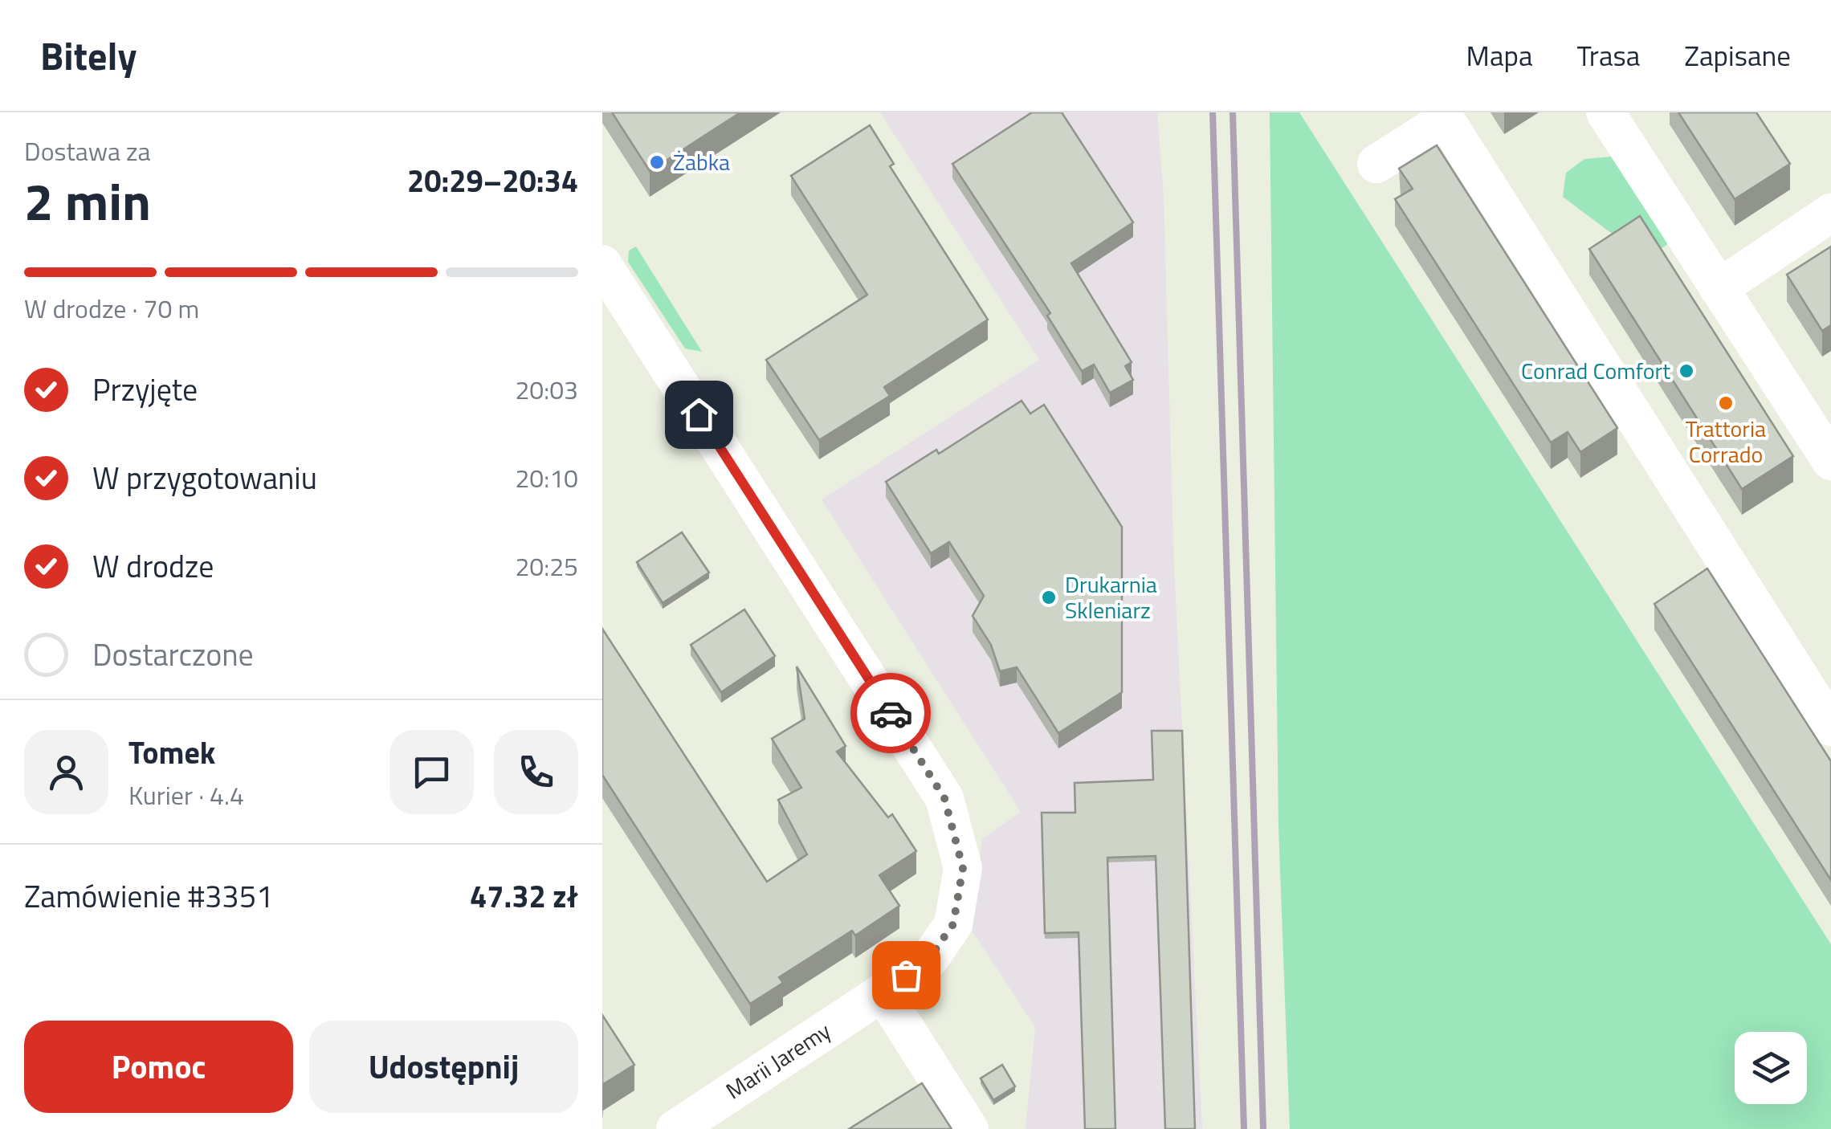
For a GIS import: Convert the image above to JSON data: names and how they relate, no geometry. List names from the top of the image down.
{
  "streets": {
    "street": ["Marii Jaremy"]
  },
  "places": [
    "Żabka",
    "Conrad Comfort",
    "Trattoria Corrado",
    "Drukarnia Skleniarz"
  ],
  "page": {
    "header": "Bitely",
    "nav": ["Mapa", "Trasa", "Zapisane"],
    "heading": ["2 min", "Dostawa za", "20:29–20:34"],
    "panel": [
      "Tomek",
      "Kurier · 4.4",
      "Zamówienie #3351",
      "47.32 zł"
    ],
    "bar": "W drodze · 70 m",
    "list": [
      ["Przyjęte", "20:03"],
      ["W przygotowaniu", "20:10"],
      ["W drodze", "20:25"],
      "Dostarczone"
    ],
    "buttons": ["Pomoc", "Udostępnij"]
  }
}
